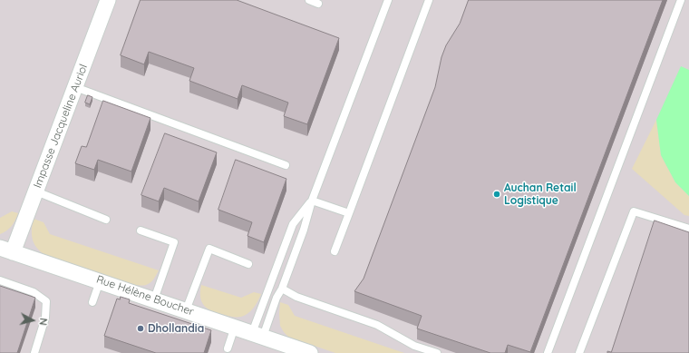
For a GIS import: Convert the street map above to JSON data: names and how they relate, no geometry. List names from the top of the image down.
{
  "streets": {
    "street": ["Impasse Jacqueline Auriol", "Rue Hélène Boucher"]
  },
  "crossings": [
    ["Impasse Jacqueline Auriol", "Rue Hélène Boucher"]
  ],
  "places": ["Auchan Retail Logistique", "Dhollandia"],
  "north": "right"
}
